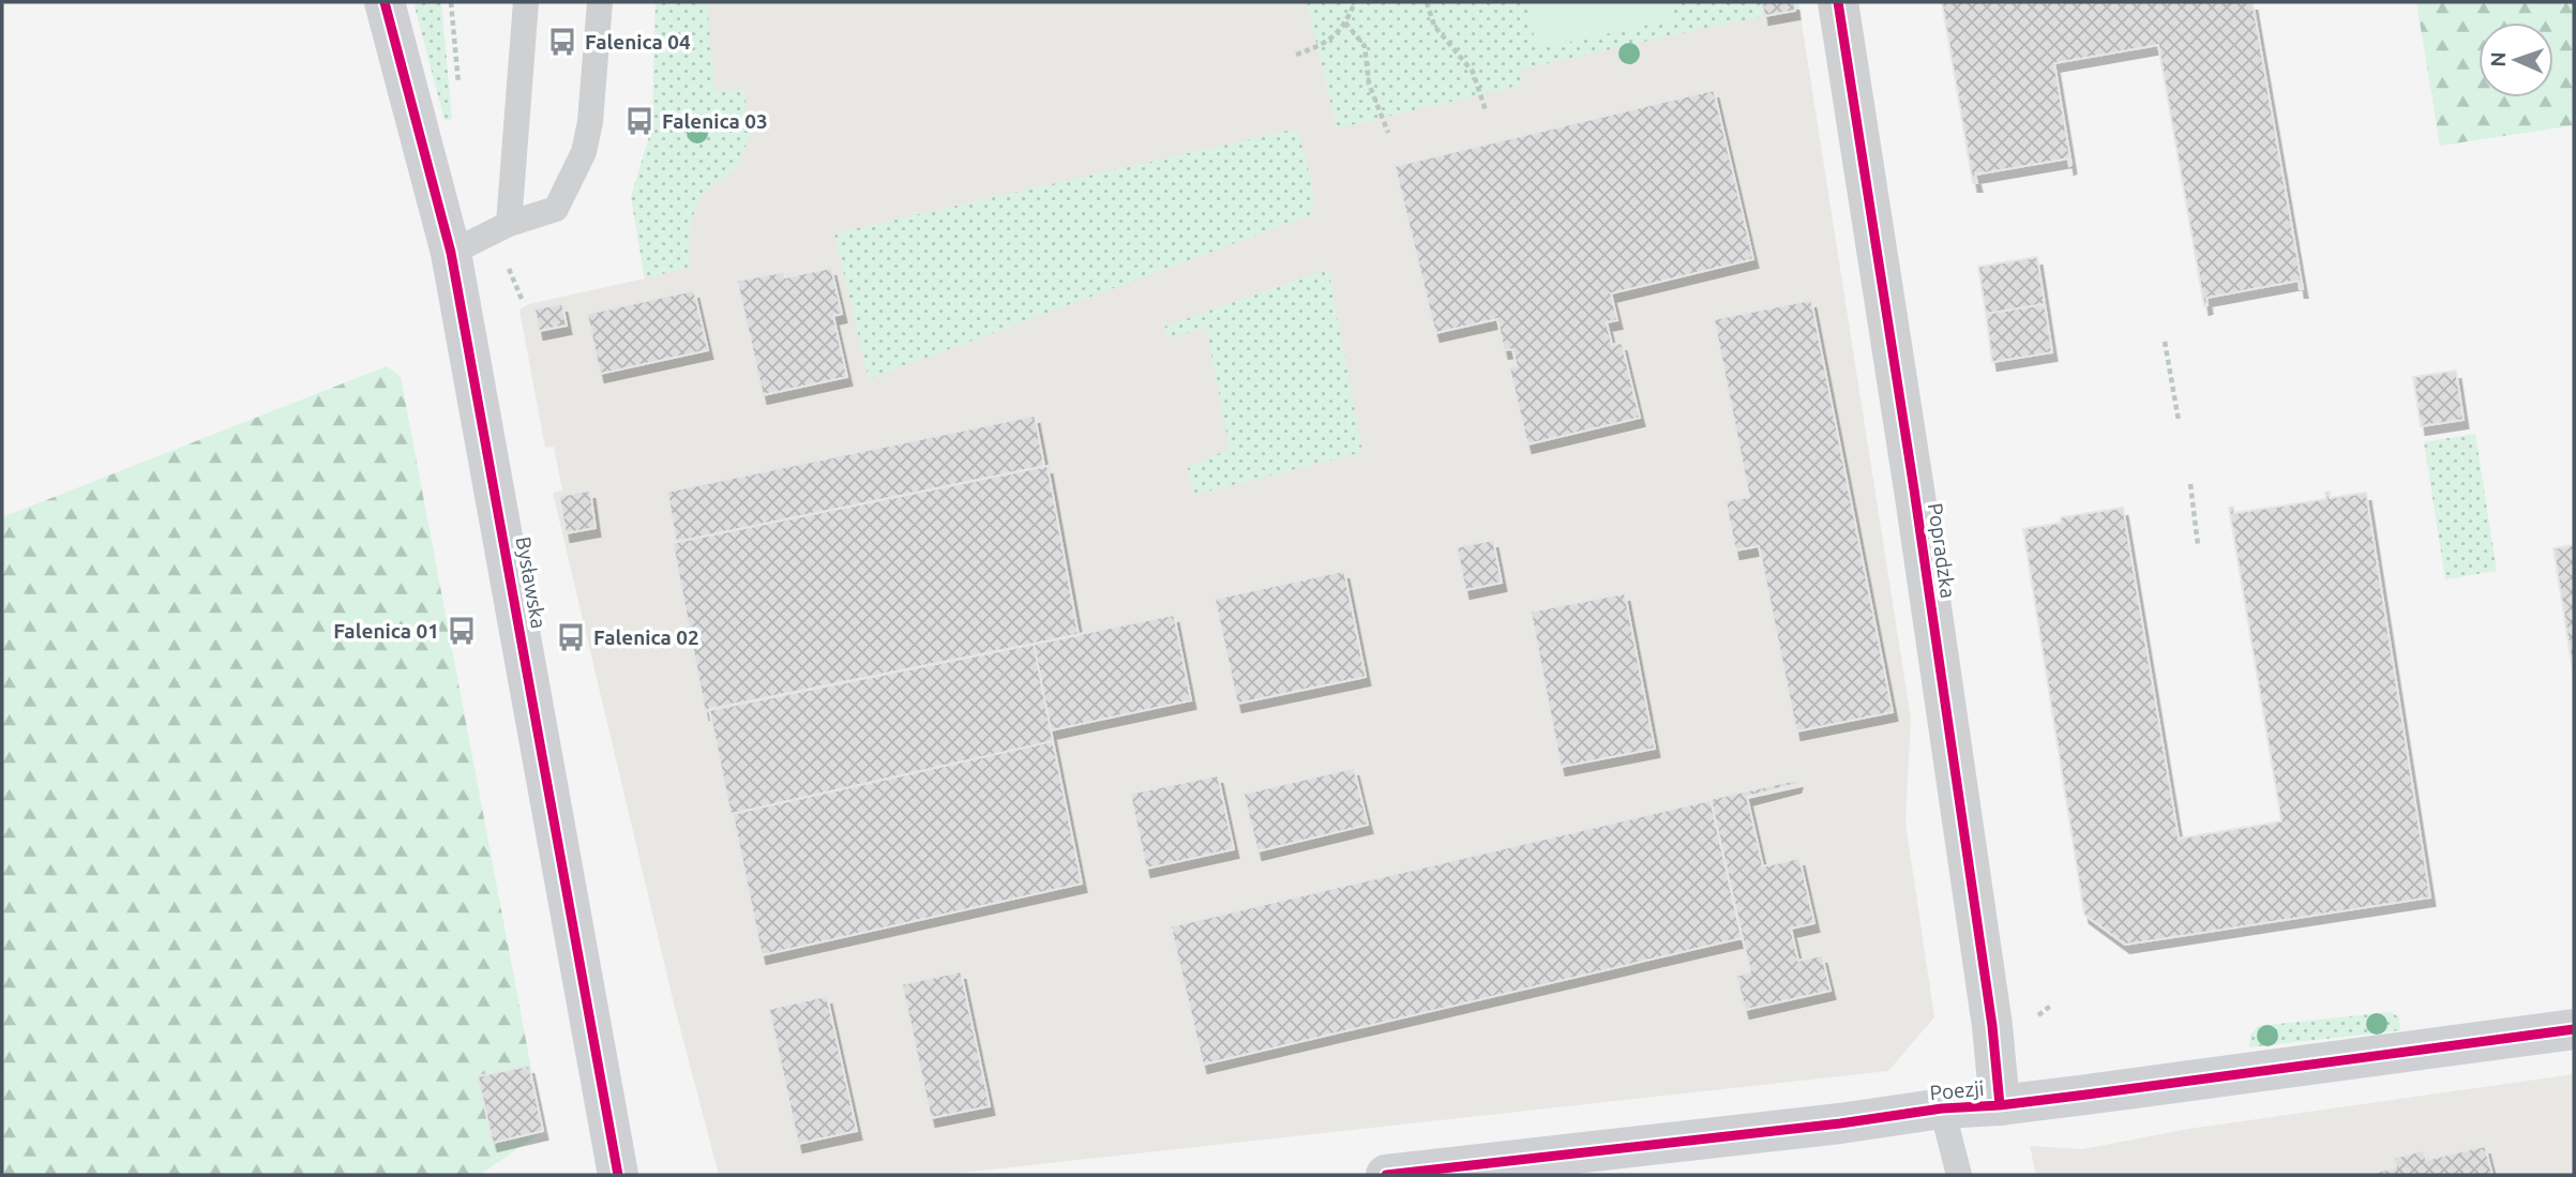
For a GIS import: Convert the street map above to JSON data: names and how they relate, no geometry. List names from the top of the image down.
{
  "streets": {
    "street": ["Popradzka", "Bysławska", "Poezji"]
  },
  "crossings": [
    ["Popradzka", "Poezji"]
  ],
  "places": {
    "bus stop": [
      "Falenica 04",
      "Falenica 03",
      "Falenica 01",
      "Falenica 02"
    ]
  },
  "north": "left"
}
